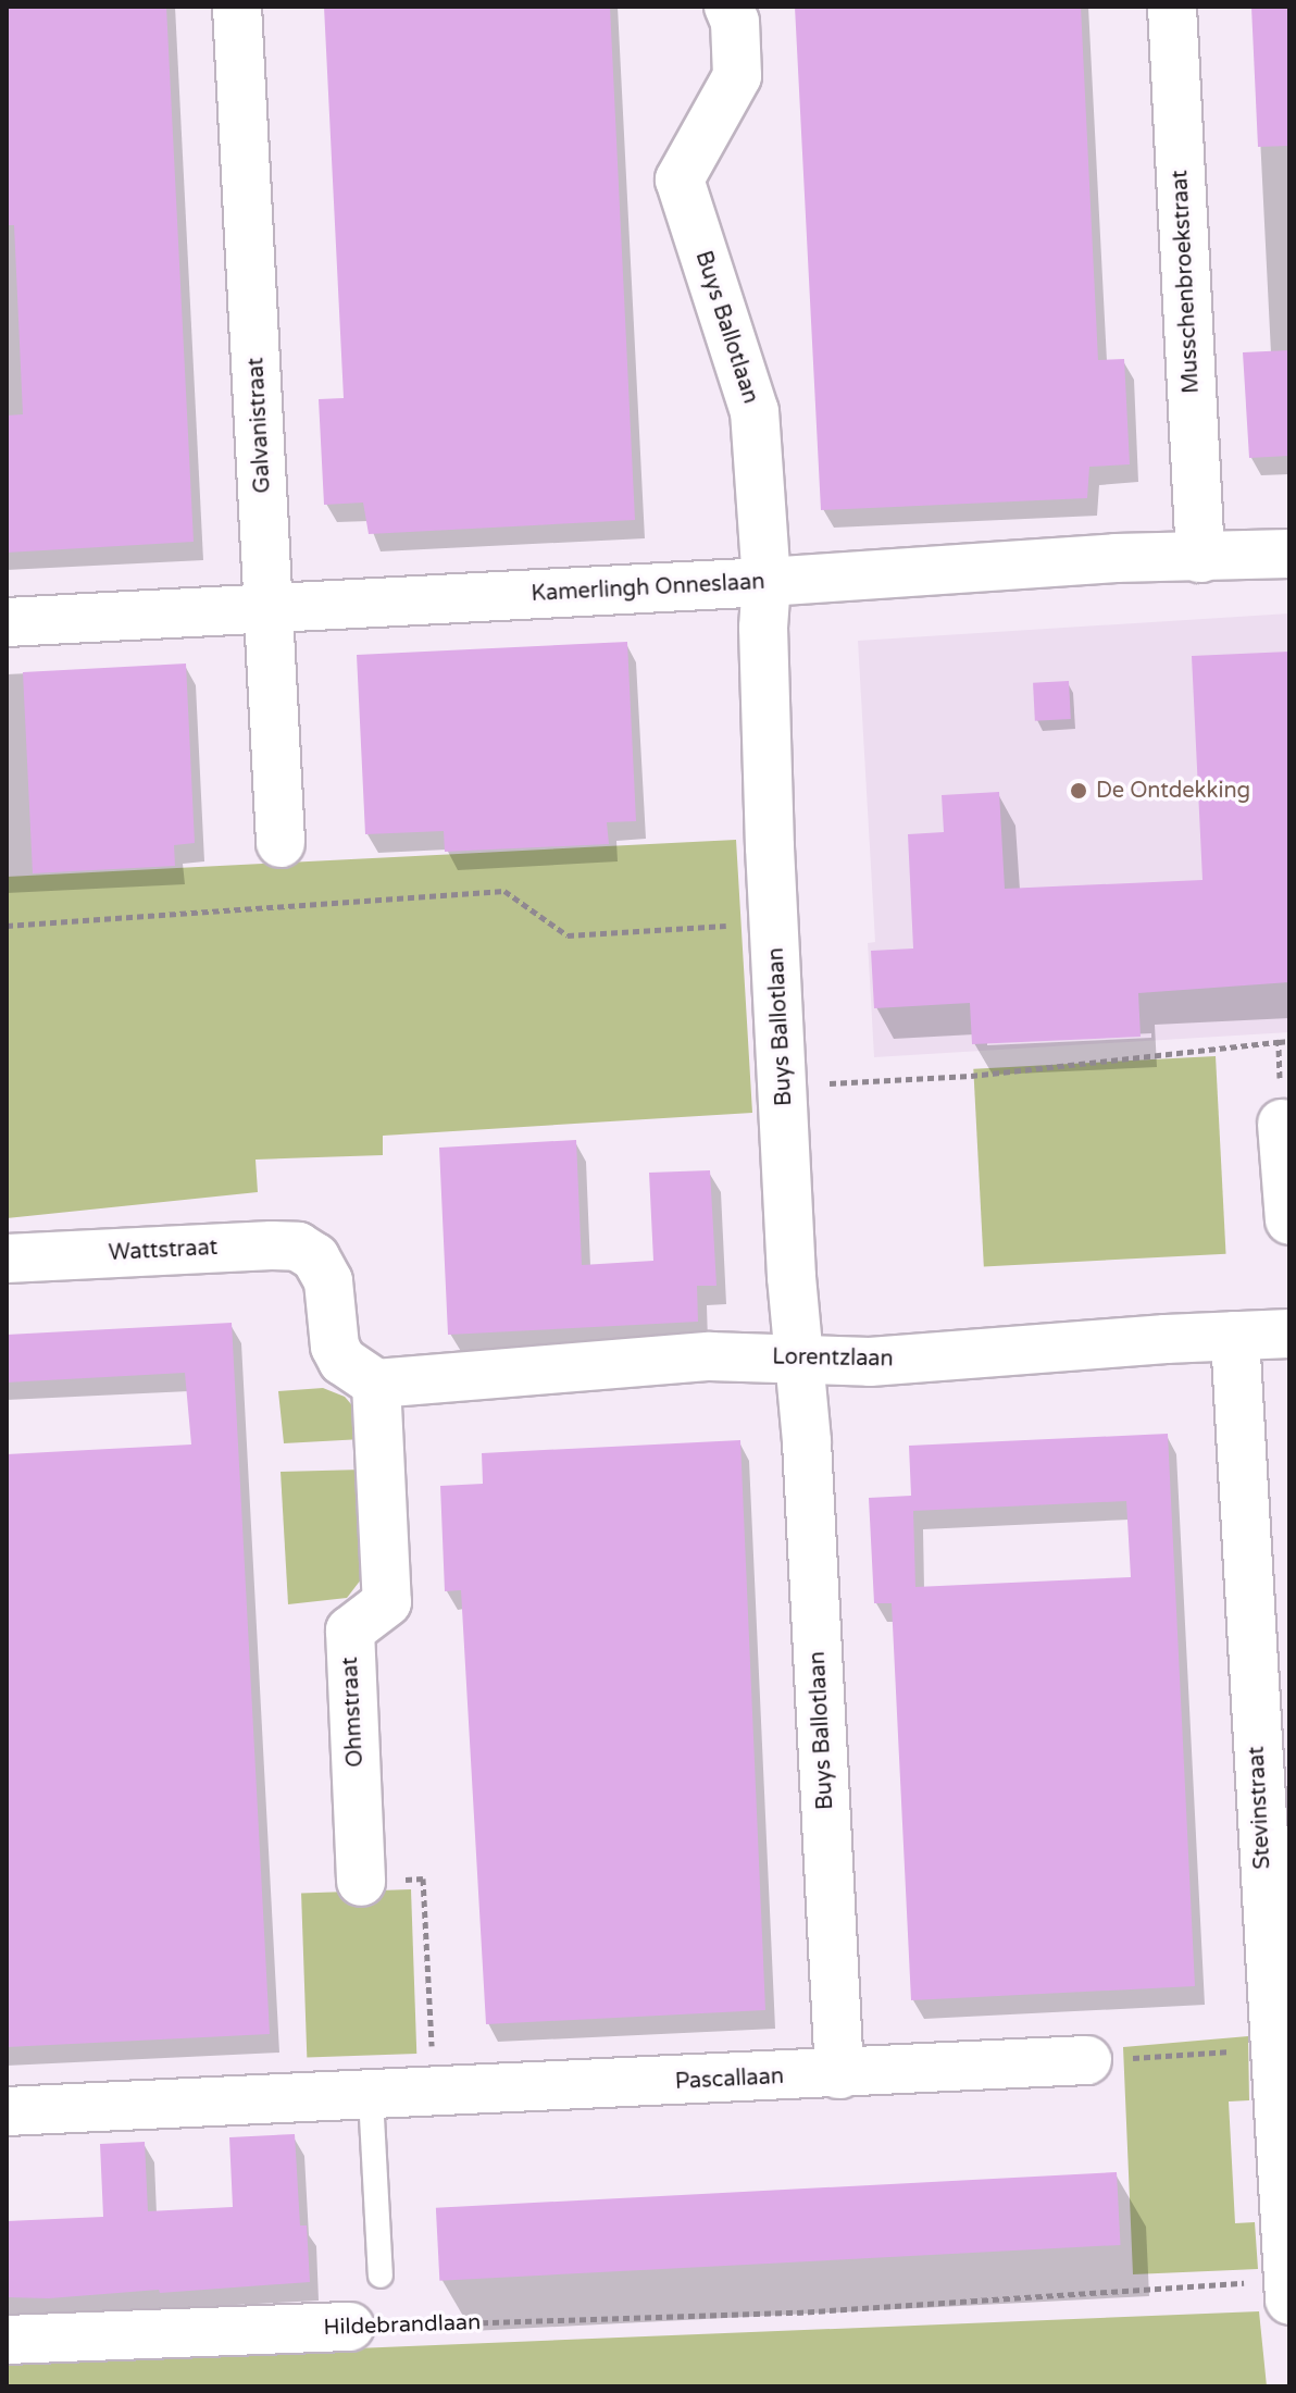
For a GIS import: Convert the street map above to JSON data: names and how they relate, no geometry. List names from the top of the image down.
{
  "streets": {
    "street": [
      "Musschenbroekstraat",
      "Buys Ballotlaan",
      "Galvanistraat",
      "Kamerlingh Onneslaan",
      "Wattstraat",
      "Lorentzlaan",
      "Ohmstraat",
      "Stevinstraat",
      "Pascallaan",
      "Hildebrandlaan"
    ]
  },
  "crossings": [
    ["Musschenbroekstraat", "Kamerlingh Onneslaan"],
    ["Buys Ballotlaan", "Kamerlingh Onneslaan"],
    ["Buys Ballotlaan", "Lorentzlaan"],
    ["Buys Ballotlaan", "Pascallaan"],
    ["Galvanistraat", "Kamerlingh Onneslaan"],
    ["Wattstraat", "Lorentzlaan"],
    ["Wattstraat", "Ohmstraat"],
    ["Lorentzlaan", "Ohmstraat"],
    ["Lorentzlaan", "Stevinstraat"],
    ["Stevinstraat", "Hildebrandlaan"]
  ],
  "places": ["De Ontdekking"]
}
